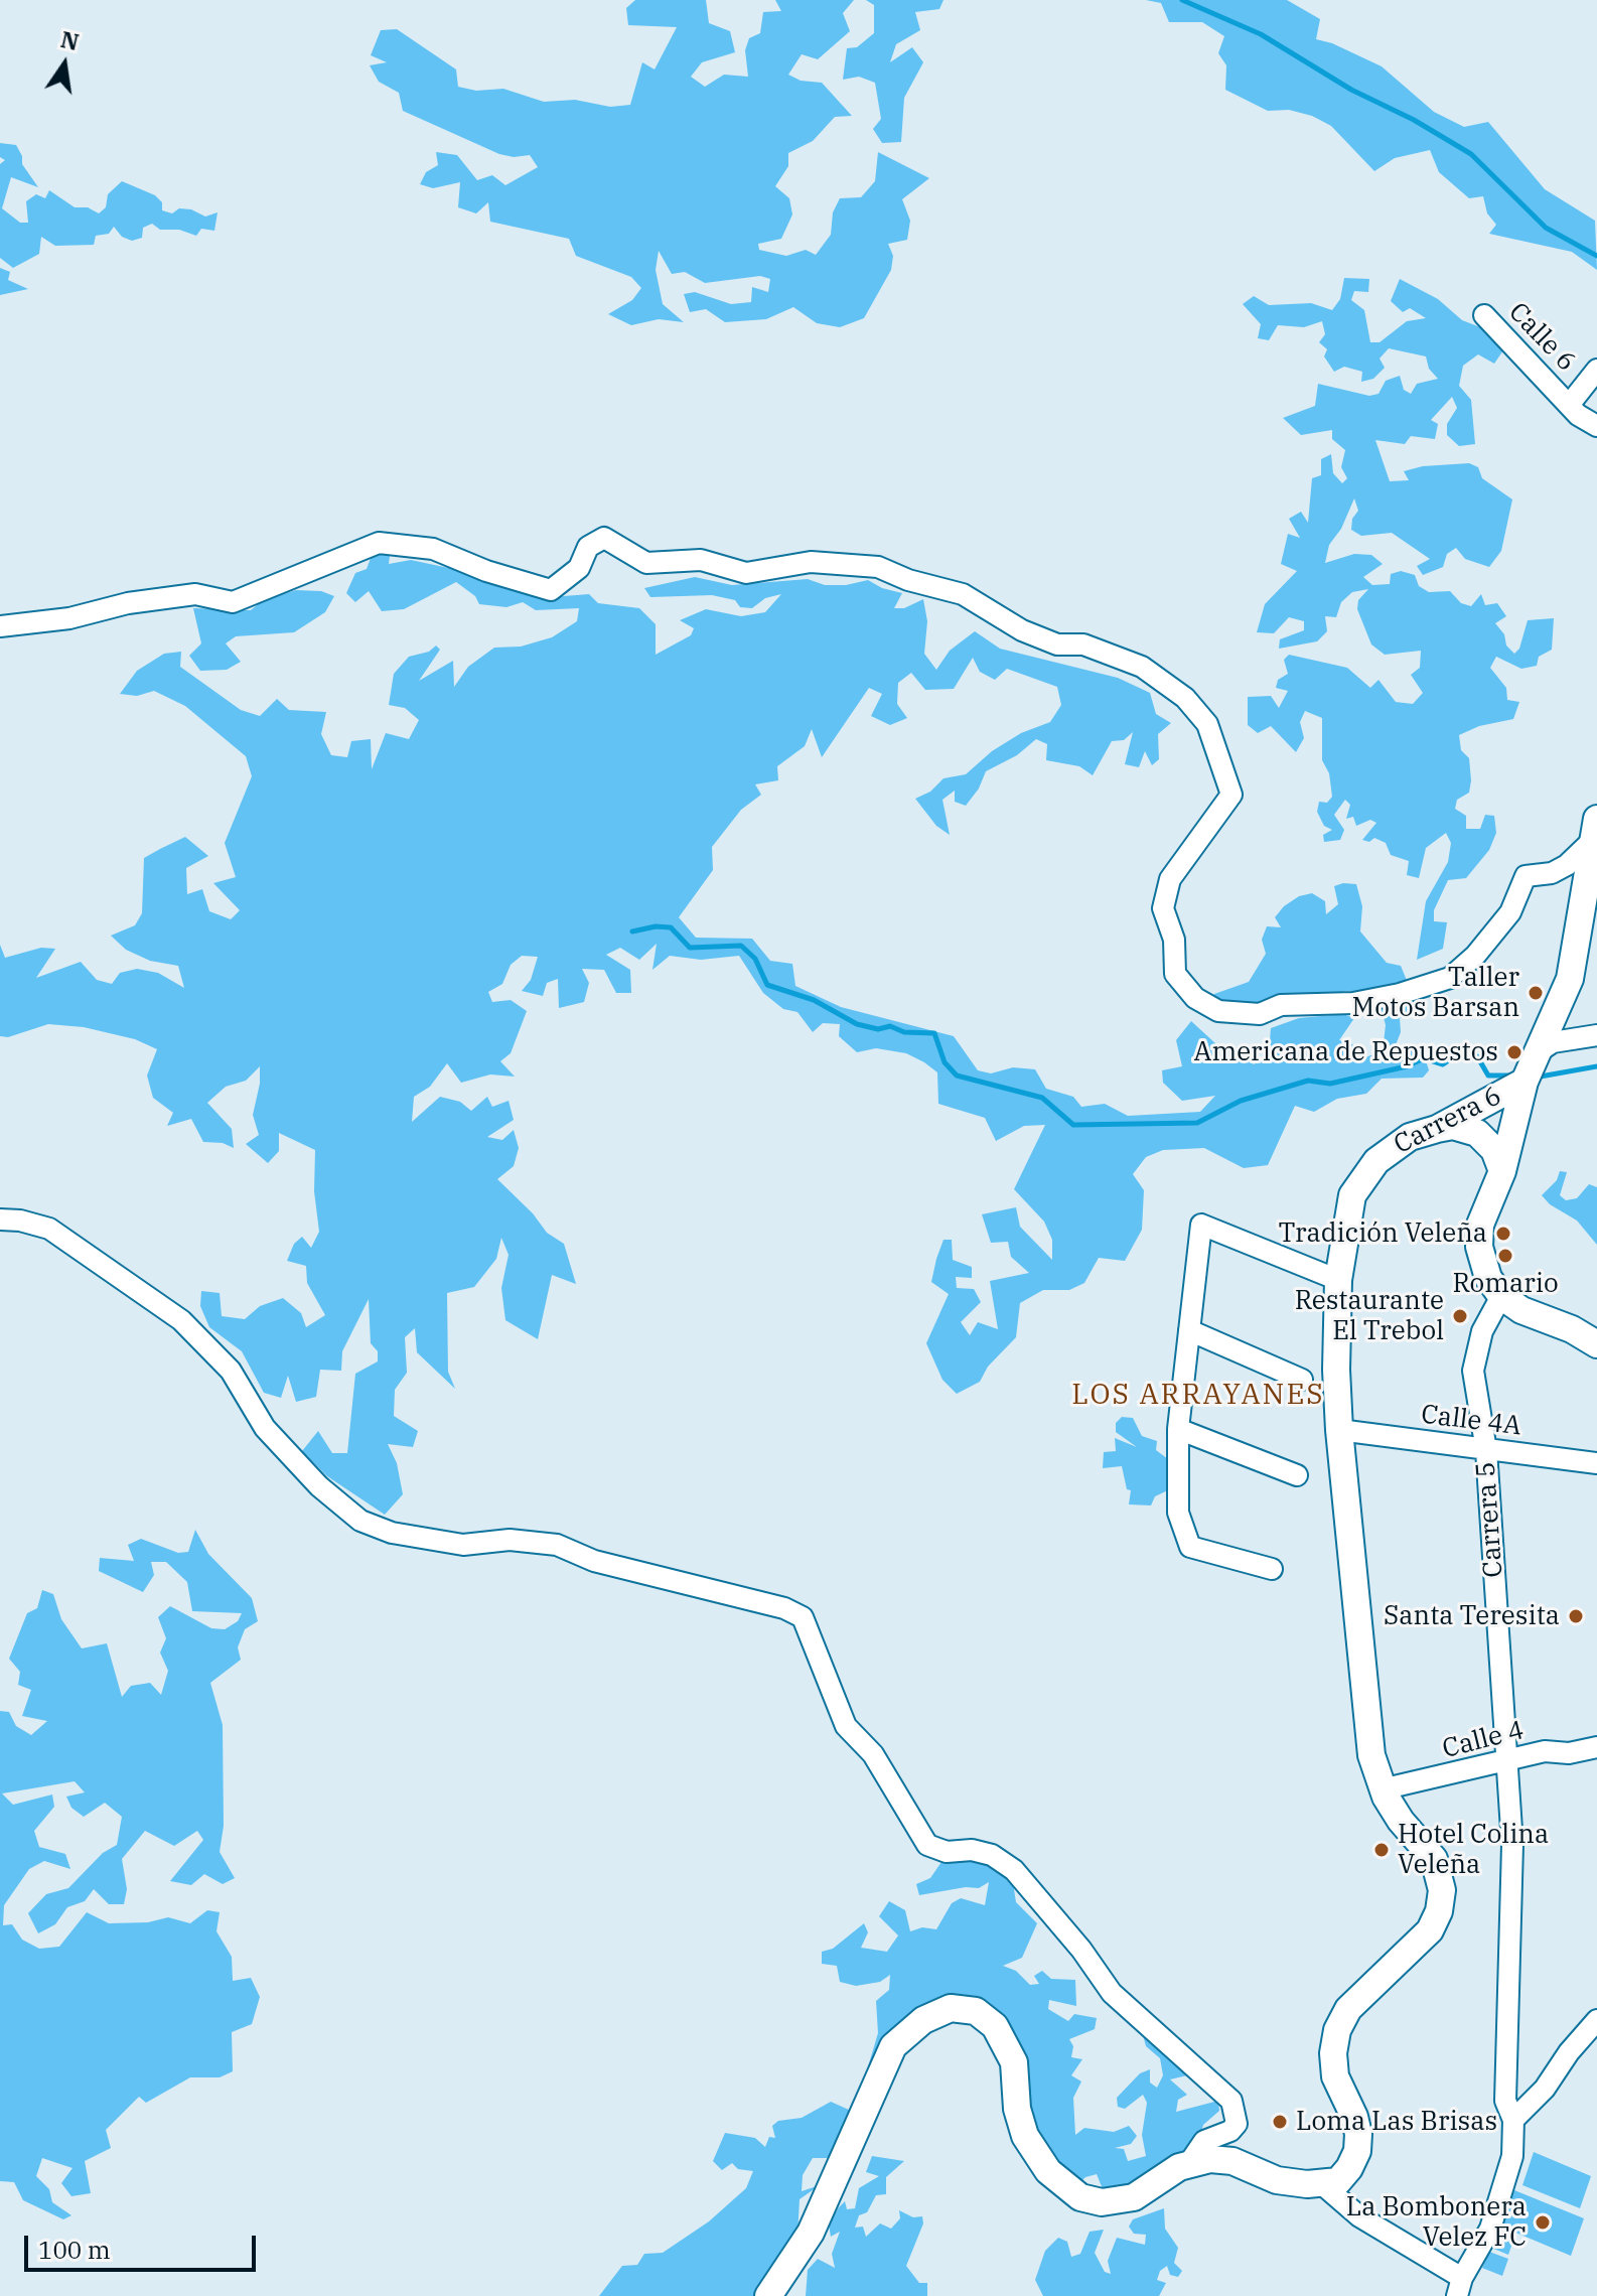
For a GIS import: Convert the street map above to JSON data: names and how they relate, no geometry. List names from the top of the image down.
{
  "streets": {
    "main road": ["Carrera 6"],
    "street": [
      "Calle 6",
      "Calle 4A",
      "Carrera 5",
      "Calle 4"
    ]
  },
  "crossings": [
    ["Carrera 6", "Calle 4A"],
    ["Carrera 6", "Calle 4"],
    ["Calle 4A", "Carrera 5"],
    ["Carrera 5", "Calle 4"]
  ],
  "districts": ["LOS ARRAYANES"],
  "places": [
    "Taller Motos Barsan",
    "Americana de Repuestos",
    "Tradición Veleña",
    "Romario",
    "Restaurante El Trebol",
    "Santa Teresita",
    "Hotel Colina Veleña",
    "Loma Las Brisas",
    "La Bombonera Velez FC"
  ],
  "scale_bar": "100 m",
  "north": "top"
}
